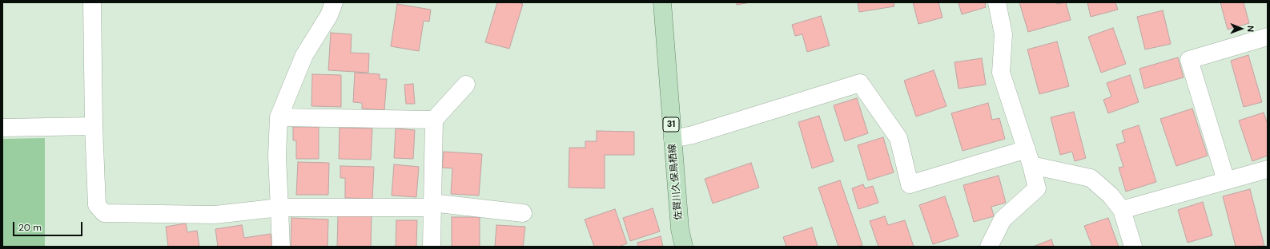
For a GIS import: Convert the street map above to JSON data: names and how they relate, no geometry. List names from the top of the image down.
{
  "streets": {
    "main road": ["31", "佐賀川久保鳥栖線"]
  },
  "scale_bar": "20 m",
  "north": "right"
}
